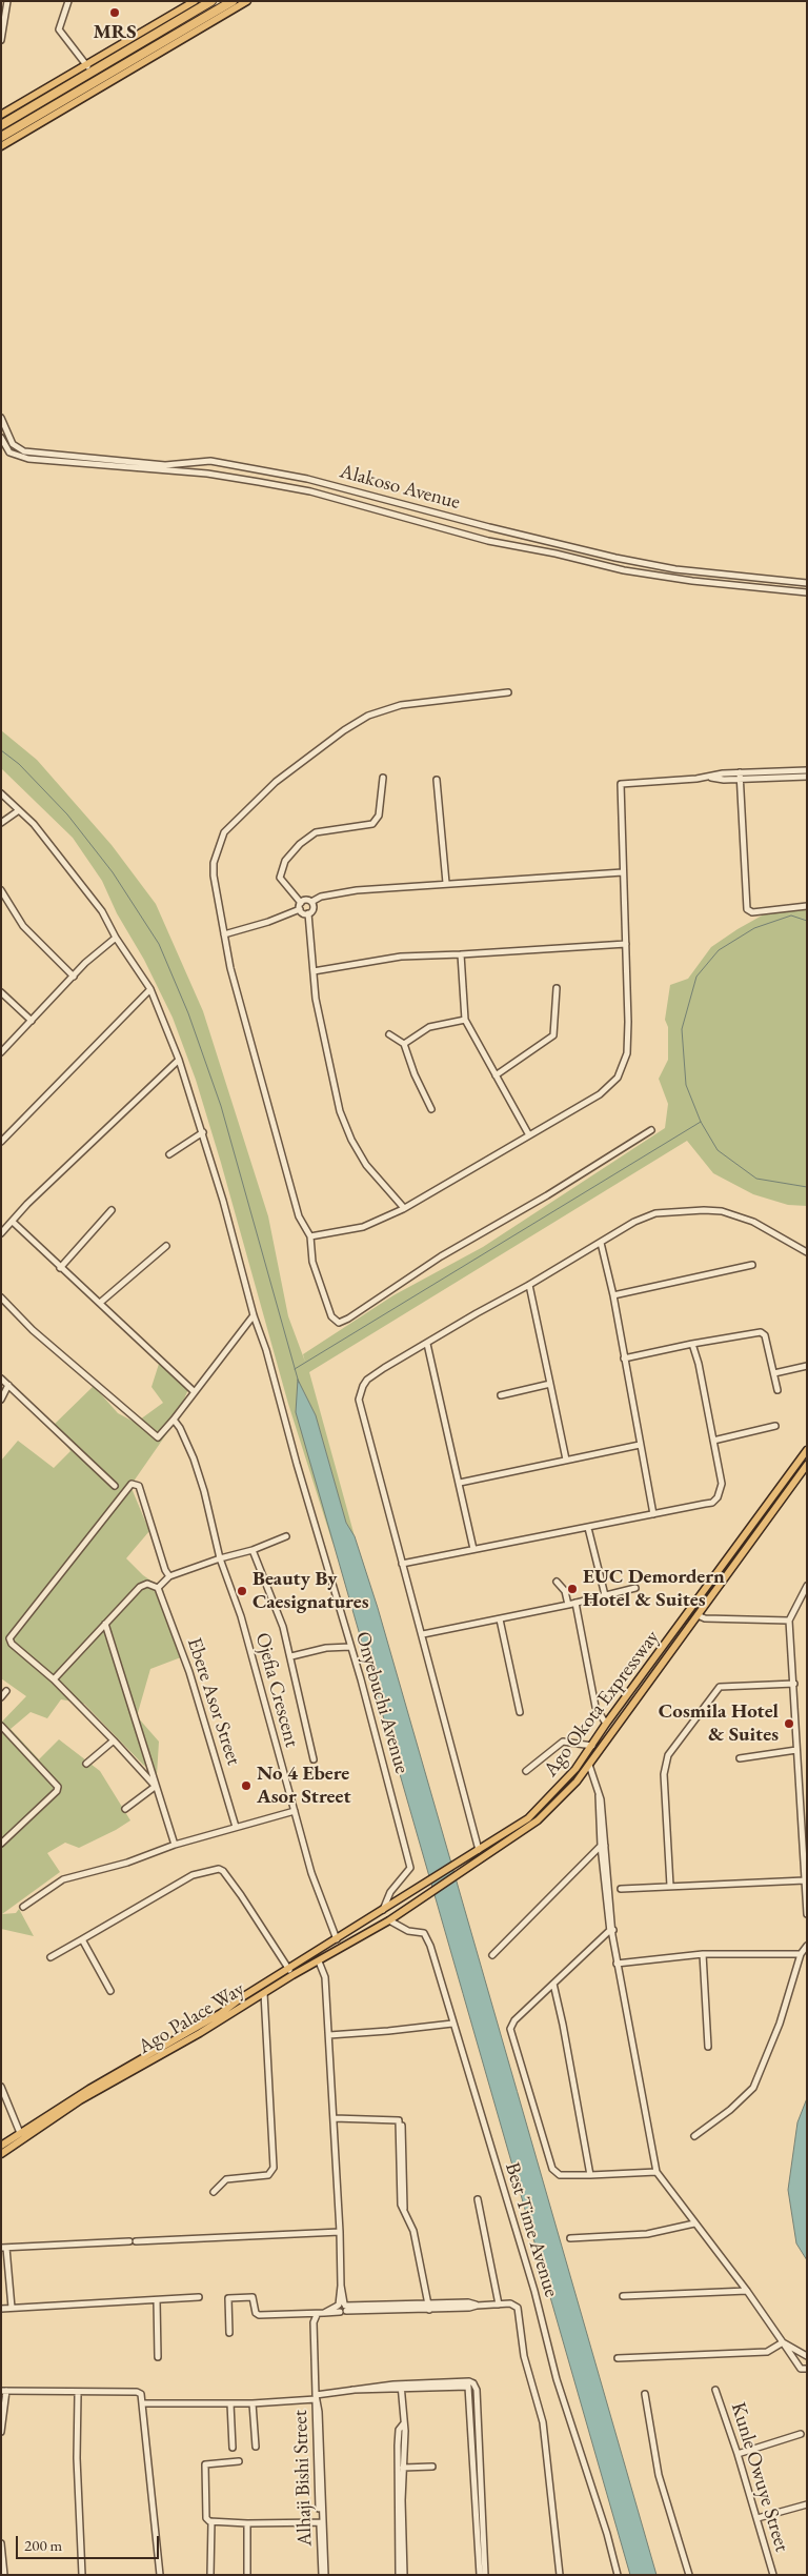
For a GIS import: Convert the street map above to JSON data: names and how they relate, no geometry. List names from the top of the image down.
{
  "streets": {
    "main road": ["Ago Okota Expressway", "Ago Palace Way"],
    "street": [
      "Alakoso Avenue",
      "Ojefia Crescent",
      "Ebere Asor Street",
      "Onyebuchi Avenue",
      "Best Time Avenue",
      "Kunle Owuye Street",
      "Alhaji Bishi Street"
    ]
  },
  "crossings": [
    ["Ojefia Crescent", "Ago Palace Way"],
    ["Onyebuchi Avenue", "Ago Palace Way"],
    ["Ago Okota Expressway", "Ago Palace Way"],
    ["Ago Palace Way", "Best Time Avenue"]
  ],
  "places": [
    "MRS",
    "EUC Demordern Hotel & Suites",
    "Beauty By Caesignatures",
    "Cosmila Hotel & Suites",
    "No 4 Ebere Asor Street"
  ],
  "scale_bar": "200 m"
}
